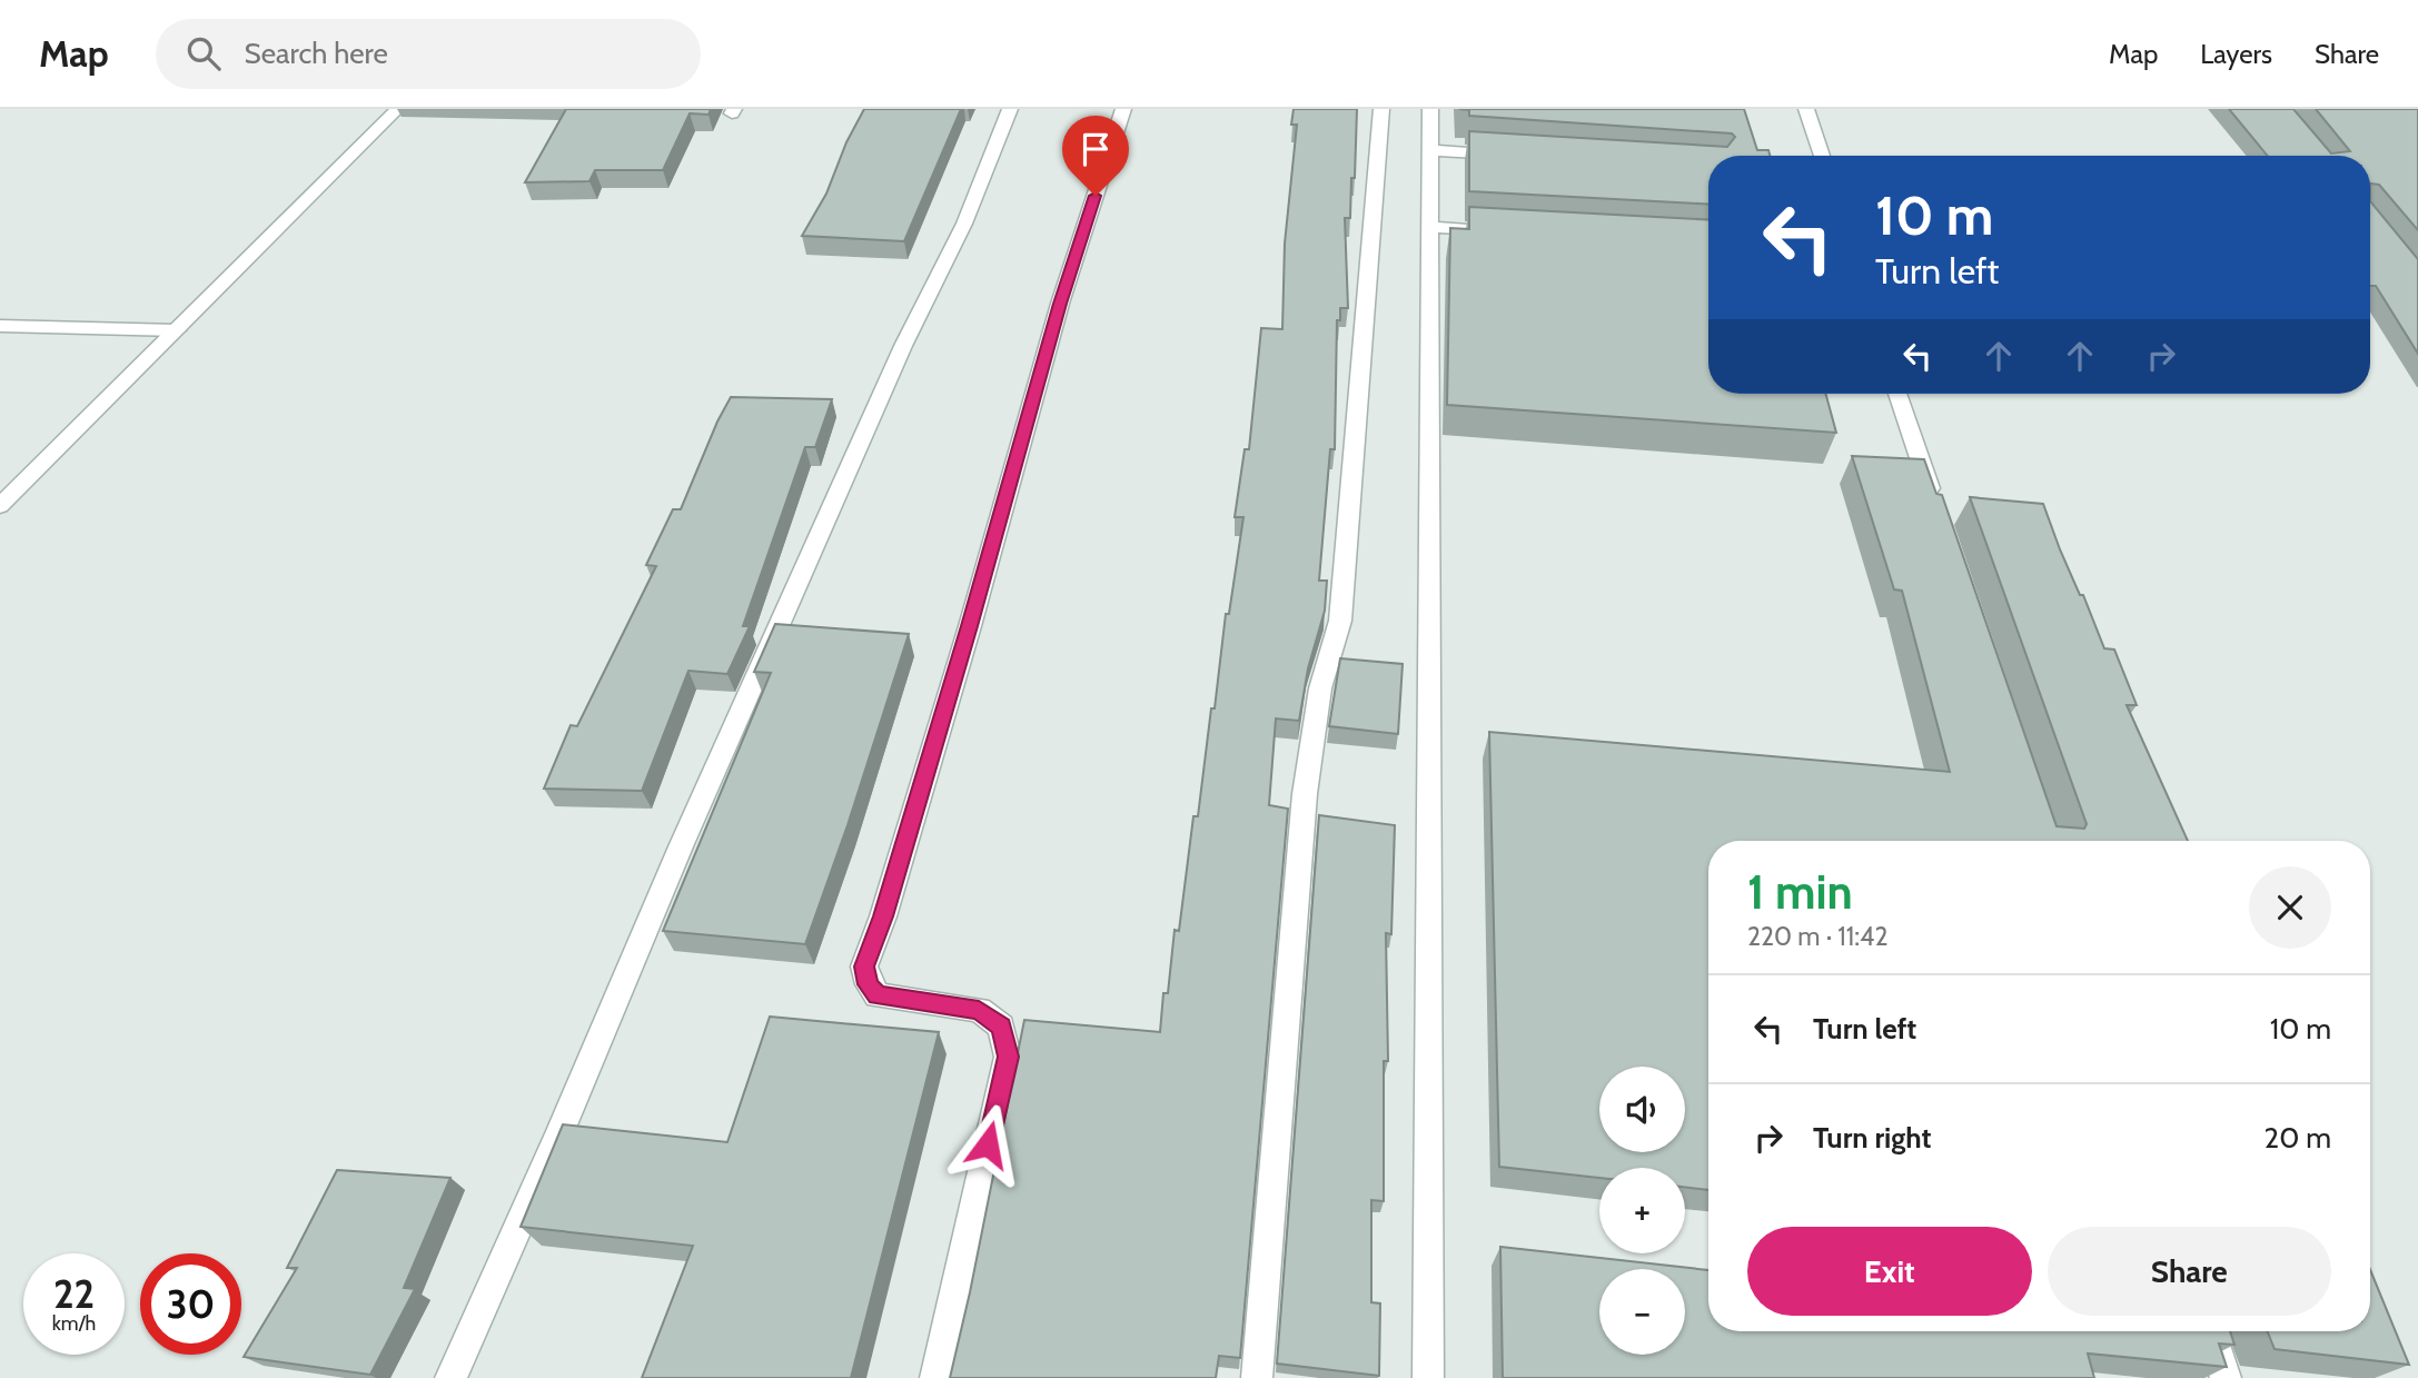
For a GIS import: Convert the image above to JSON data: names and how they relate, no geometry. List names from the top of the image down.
{
  "page": {
    "header": "Map",
    "search": "Search here",
    "nav": ["Map", "Layers", "Share"],
    "turn": ["10 m", "Turn left"],
    "heading": ["1 min", "220 m · 11:42"],
    "list": [
      {
        "name": "Turn left",
        "value": "10 m"
      },
      {
        "name": "Turn right",
        "value": "20 m"
      }
    ],
    "map_buttons": ["+", "−"],
    "buttons": ["Exit", "Share"],
    "speed": "22 km/h",
    "limit": "30"
  }
}
